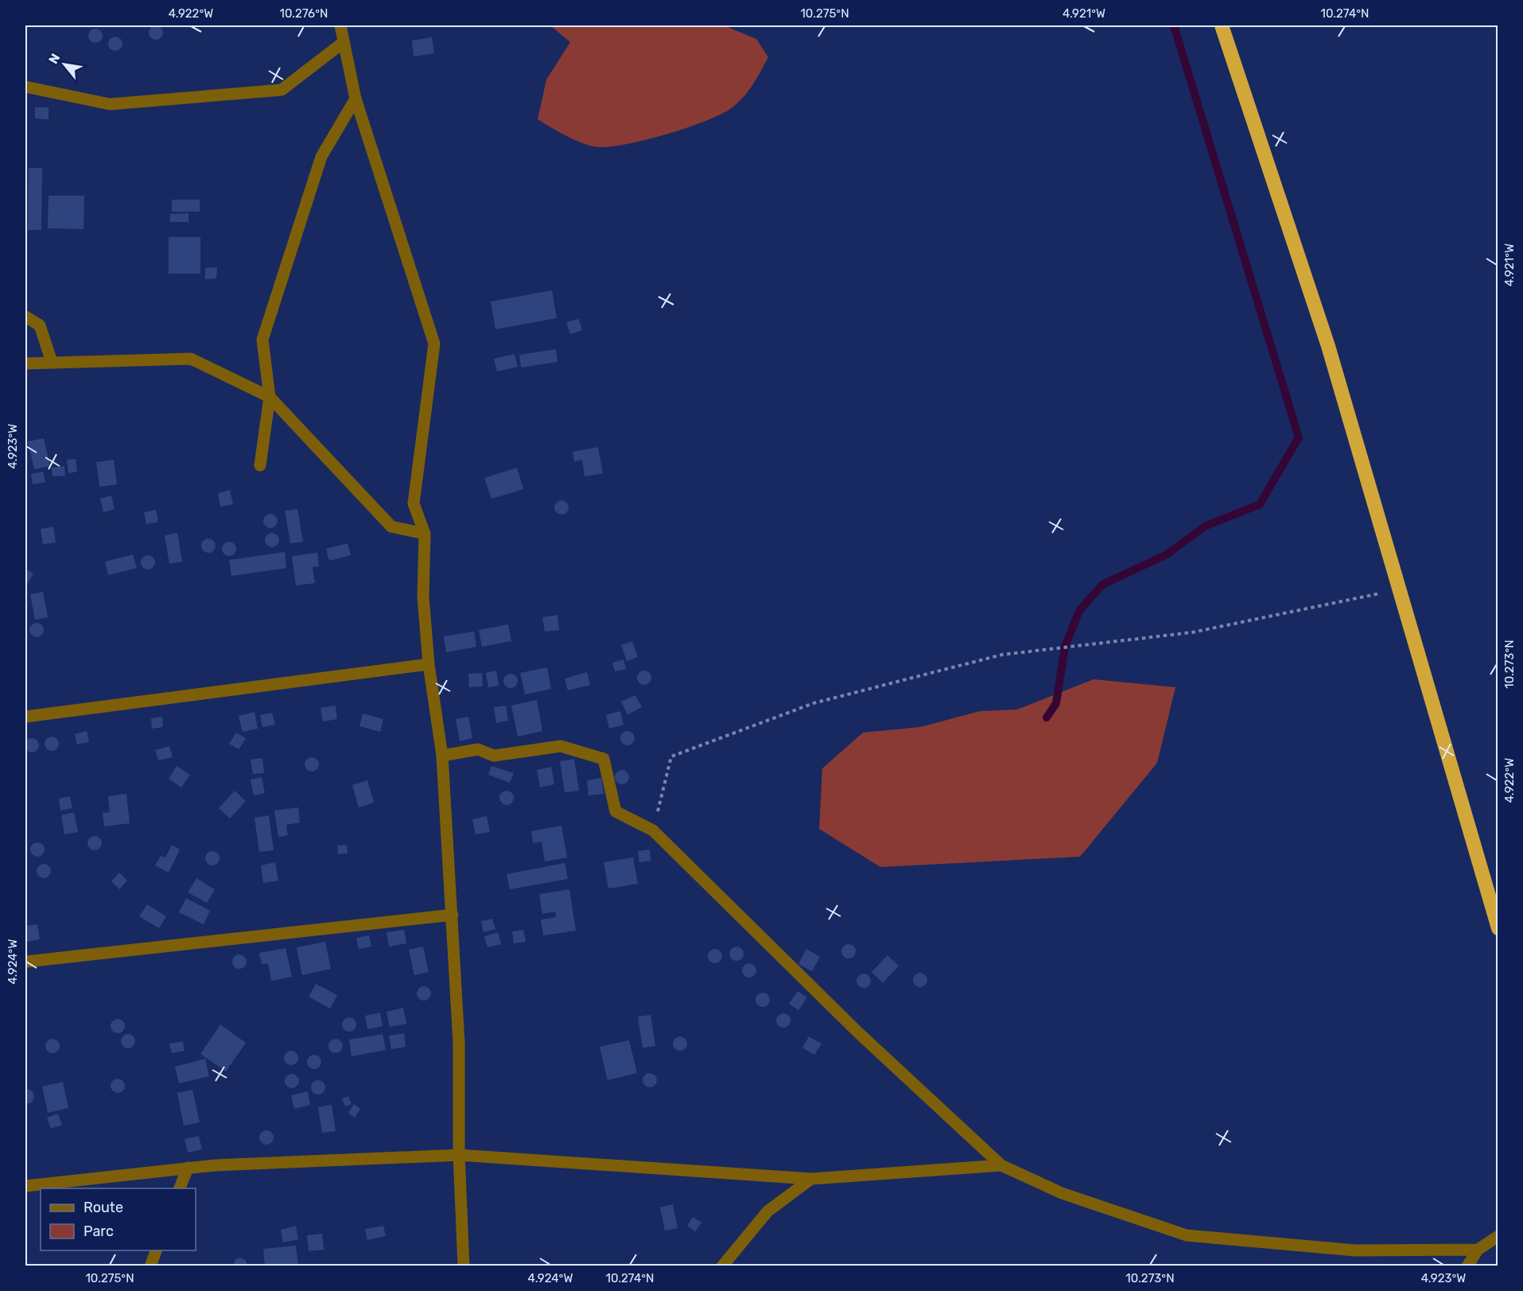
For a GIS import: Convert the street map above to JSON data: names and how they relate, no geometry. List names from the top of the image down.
{
  "legend": ["Route", "Parc"],
  "north": "top left",
  "coordinates": [
    "4.922°W",
    "10.276°N",
    "10.275°N",
    "4.921°W",
    "10.274°N",
    "4.923°W",
    "10.273°N",
    "4.924°W"
  ]
}
